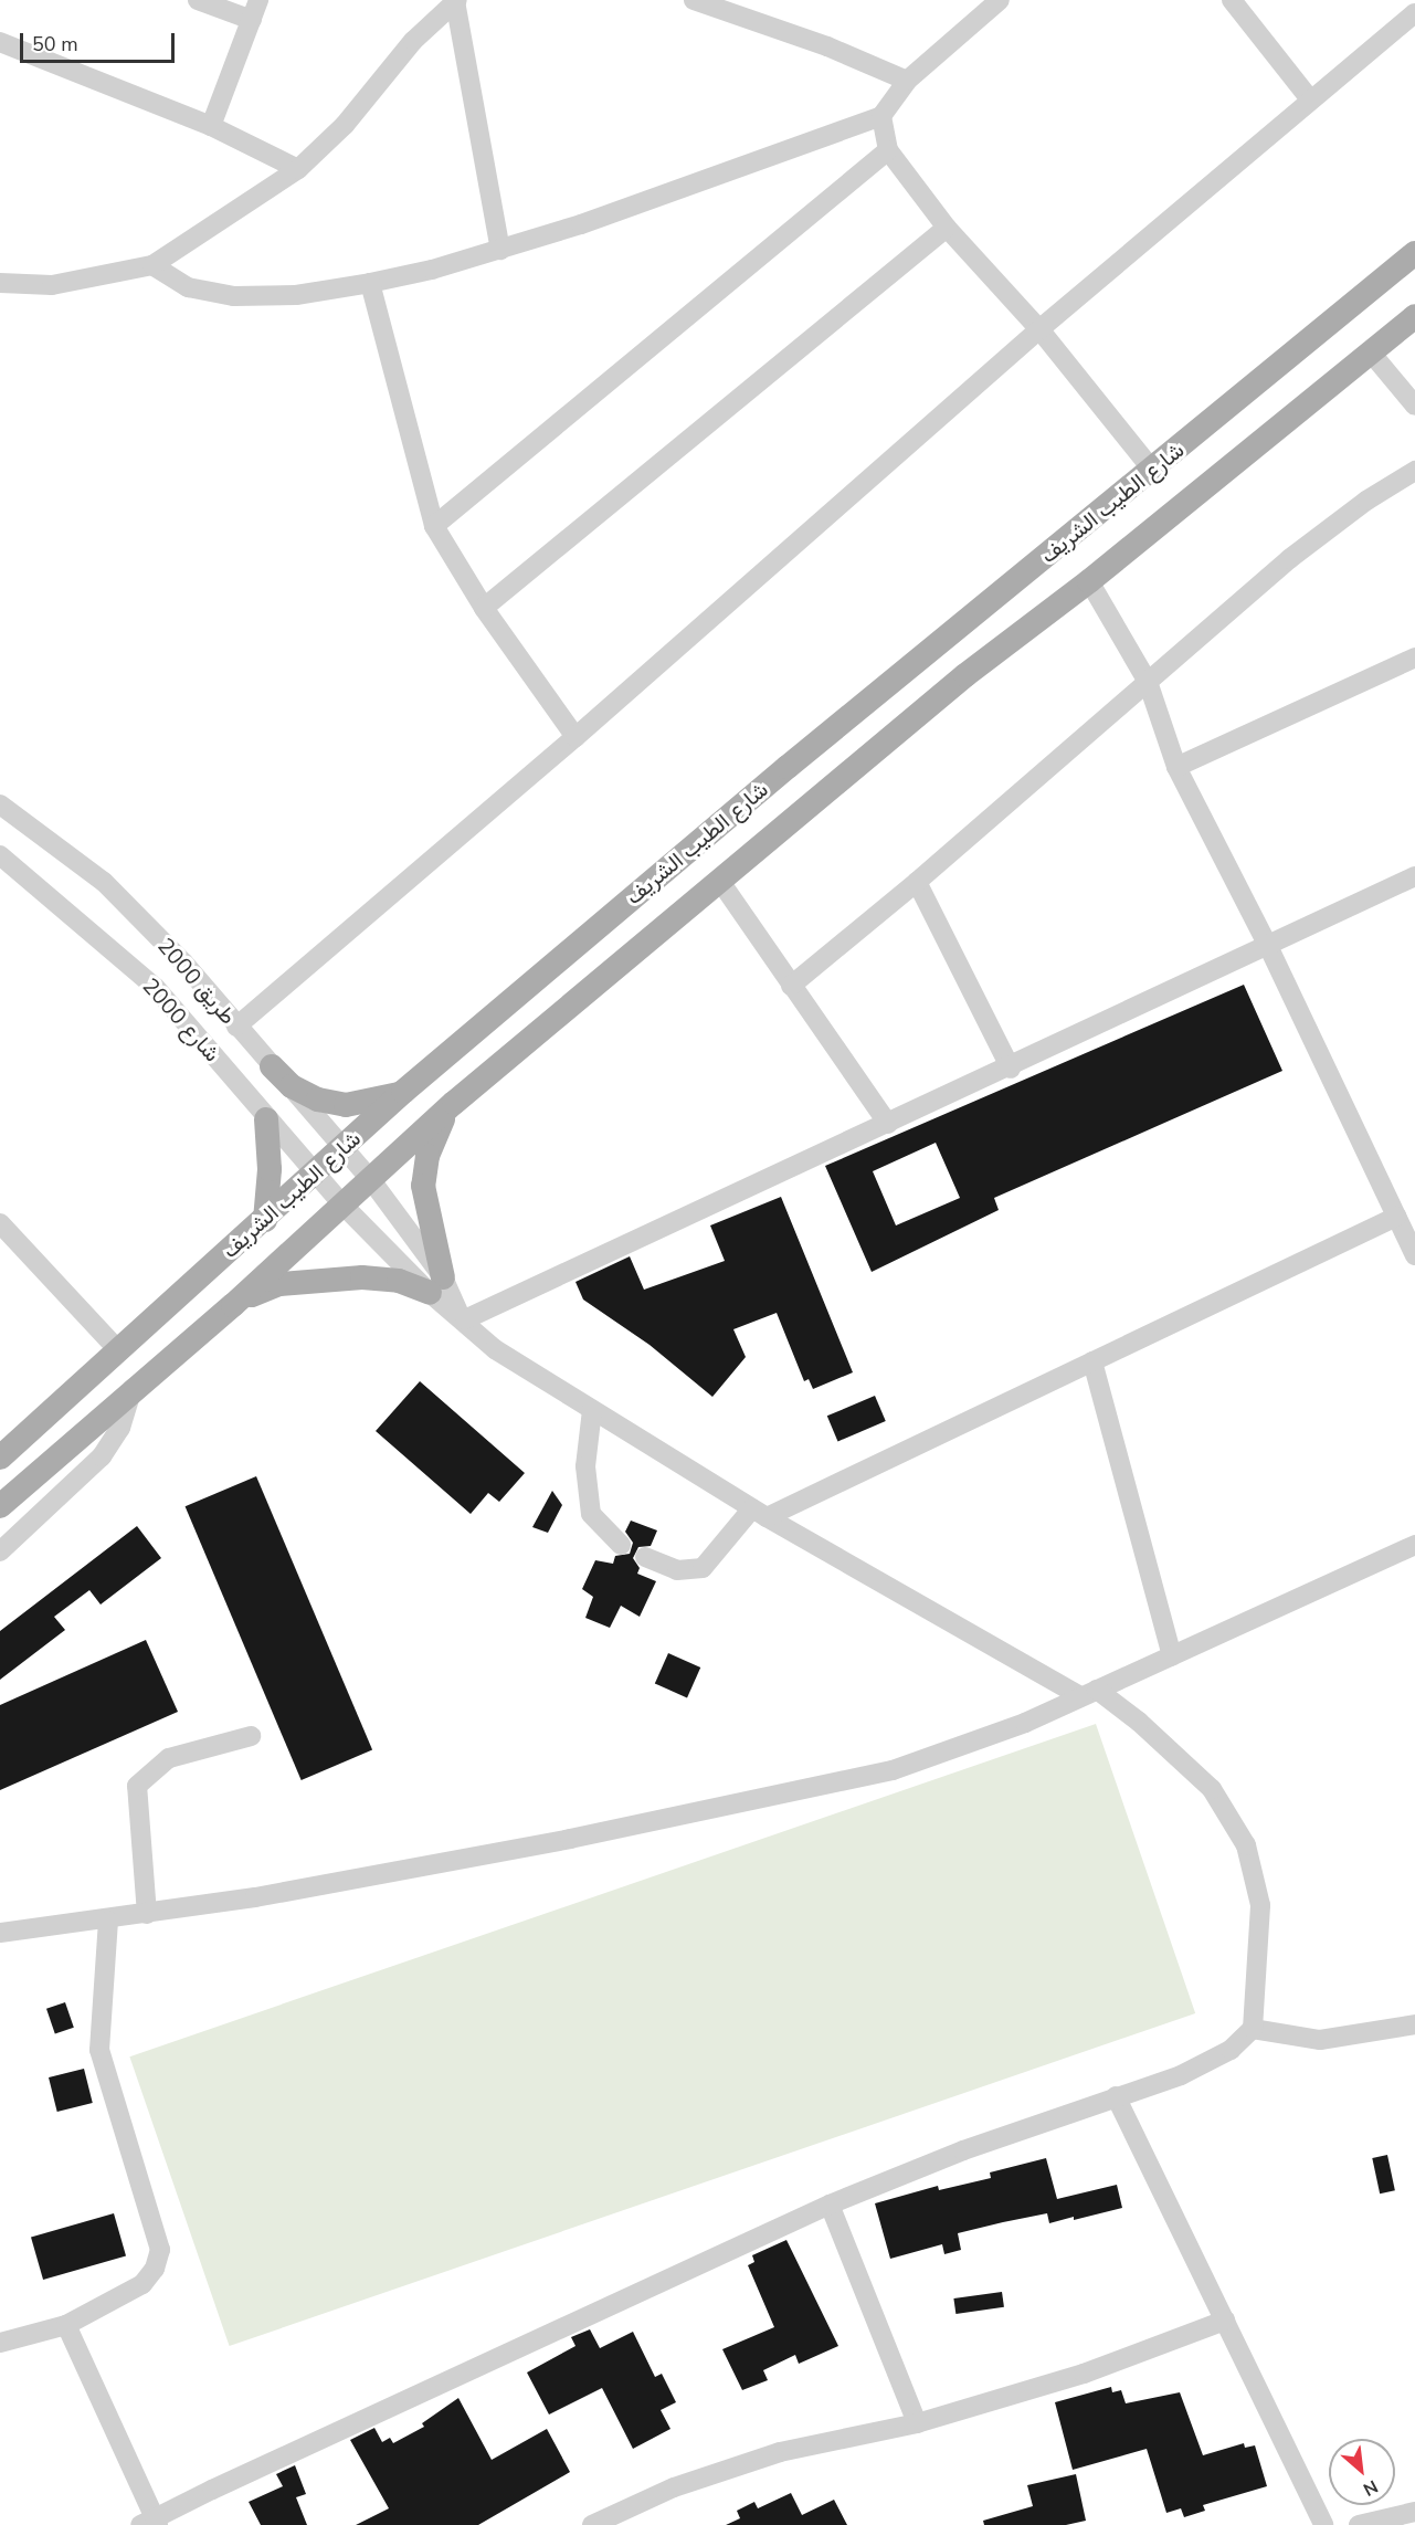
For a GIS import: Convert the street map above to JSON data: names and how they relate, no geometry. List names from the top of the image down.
{
  "streets": {
    "main road": ["شارع الطيب الشريف"],
    "street": ["طريق 2000", "شارع 2000"]
  },
  "crossings": [
    ["شارع الطيب الشريف", "طريق 2000"],
    ["شارع الطيب الشريف", "شارع 2000"],
    ["طريق 2000", "شارع 2000"]
  ],
  "scale_bar": "50 m",
  "north": "bottom right"
}
